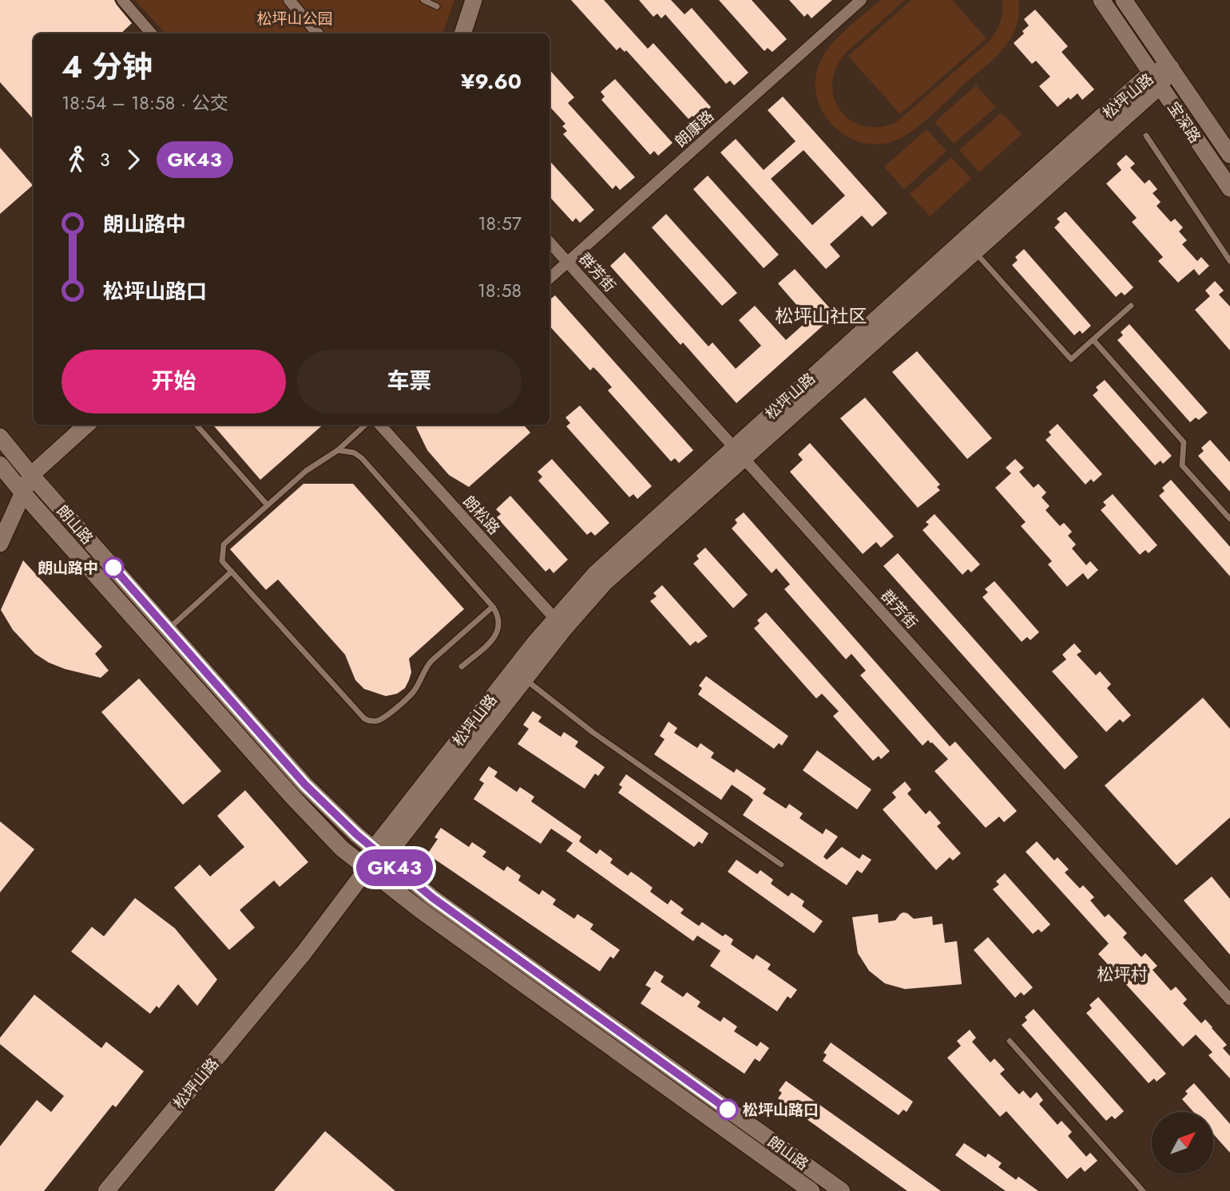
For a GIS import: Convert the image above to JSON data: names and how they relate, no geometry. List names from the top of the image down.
{
  "streets": {
    "main road": ["松坪山路", "宝深路", "朗山路"],
    "street": ["朗康路", "群芳街", "朗松路"]
  },
  "crossings": [
    ["松坪山路", "宝深路"],
    ["松坪山路", "群芳街"],
    ["松坪山路", "朗松路"],
    ["松坪山路", "朗山路"],
    ["朗康路", "群芳街"]
  ],
  "districts": ["松坪山社区", "松坪村"],
  "parks": ["松坪山公园"],
  "places": ["朗山路中", "松坪山路口"],
  "lines": ["bus line GK43"],
  "north": "top right",
  "page": {
    "on_map": "GK43",
    "heading": ["4 分钟", "18:54 – 18:58 · 公交", "¥9.60"],
    "legs": ["3", "GK43"],
    "list": [
      {
        "name": "朗山路中",
        "value": "18:57"
      },
      {
        "name": "松坪山路口",
        "value": "18:58"
      }
    ],
    "buttons": ["开始", "车票"]
  }
}
